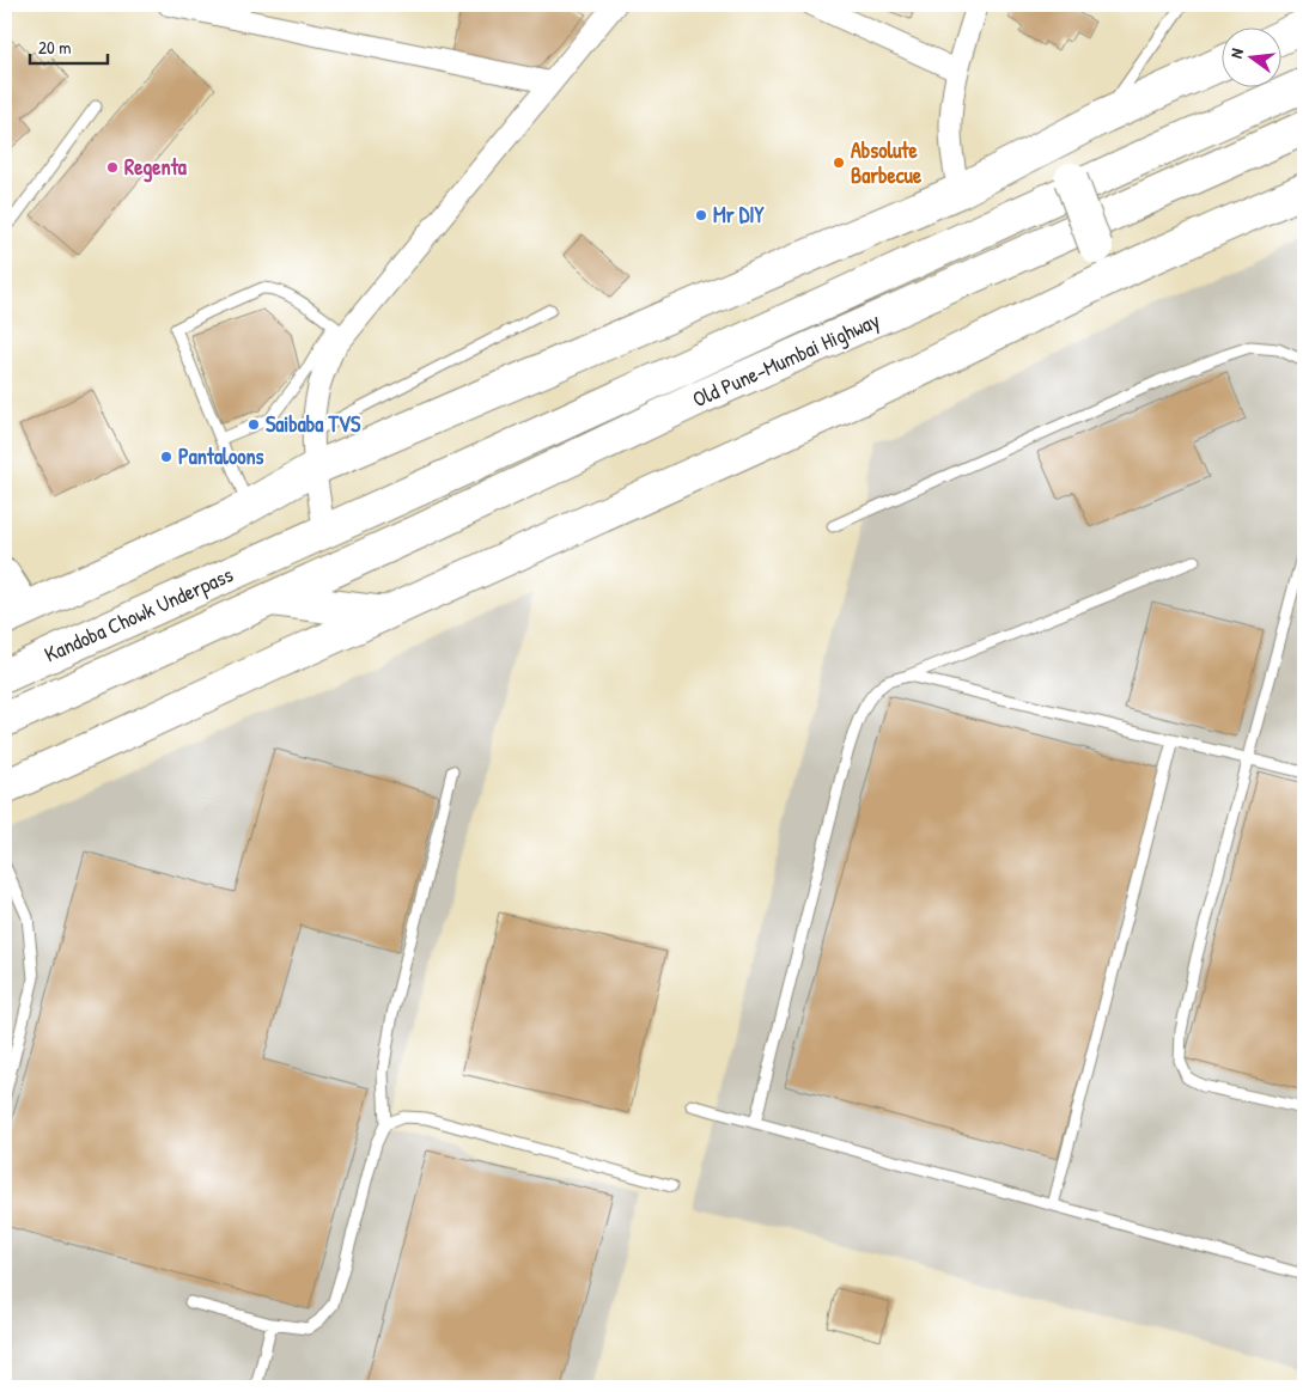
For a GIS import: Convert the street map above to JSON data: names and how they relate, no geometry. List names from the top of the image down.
{
  "streets": {
    "main road": ["Old Pune–Mumbai Highway", "Kandoba Chowk Underpass"]
  },
  "crossings": [
    ["Old Pune–Mumbai Highway", "Kandoba Chowk Underpass"]
  ],
  "places": [
    "Absolute Barbecue",
    "Regenta",
    "Mr DIY",
    "Saibaba TVS",
    "Pantaloons"
  ],
  "scale_bar": "20 m",
  "north": "left"
}
